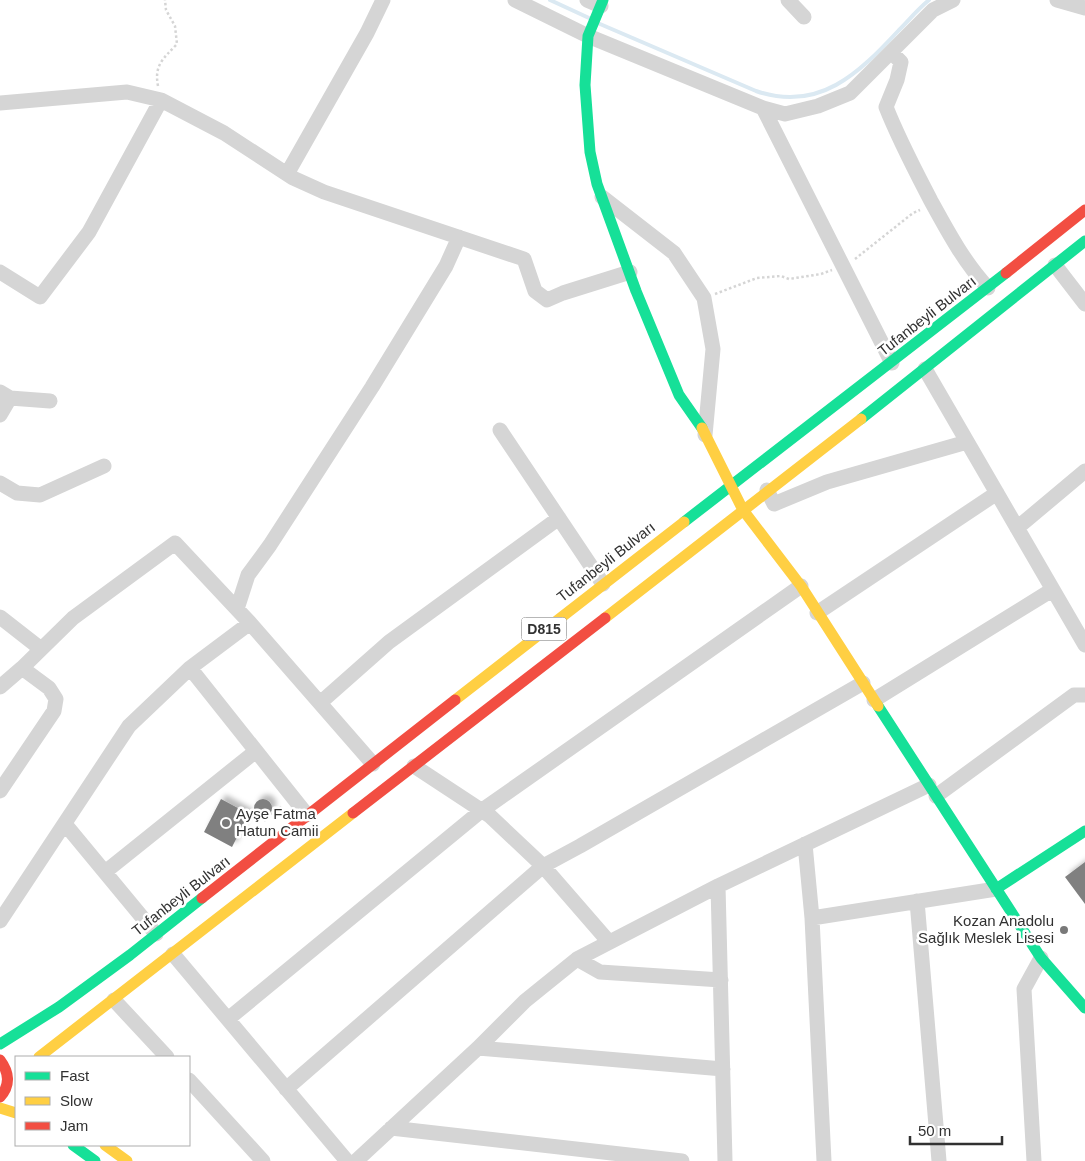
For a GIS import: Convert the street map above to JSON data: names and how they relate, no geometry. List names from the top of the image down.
{
  "streets": {
    "main road": ["Tufanbeyli Bulvarı", "D815"]
  },
  "places": ["Ayşe Fatma Hatun Camii", "Kozan Anadolu Sağlık Meslek Lisesi"],
  "legend": ["Fast", "Slow", "Jam"],
  "scale_bar": "50 m"
}
